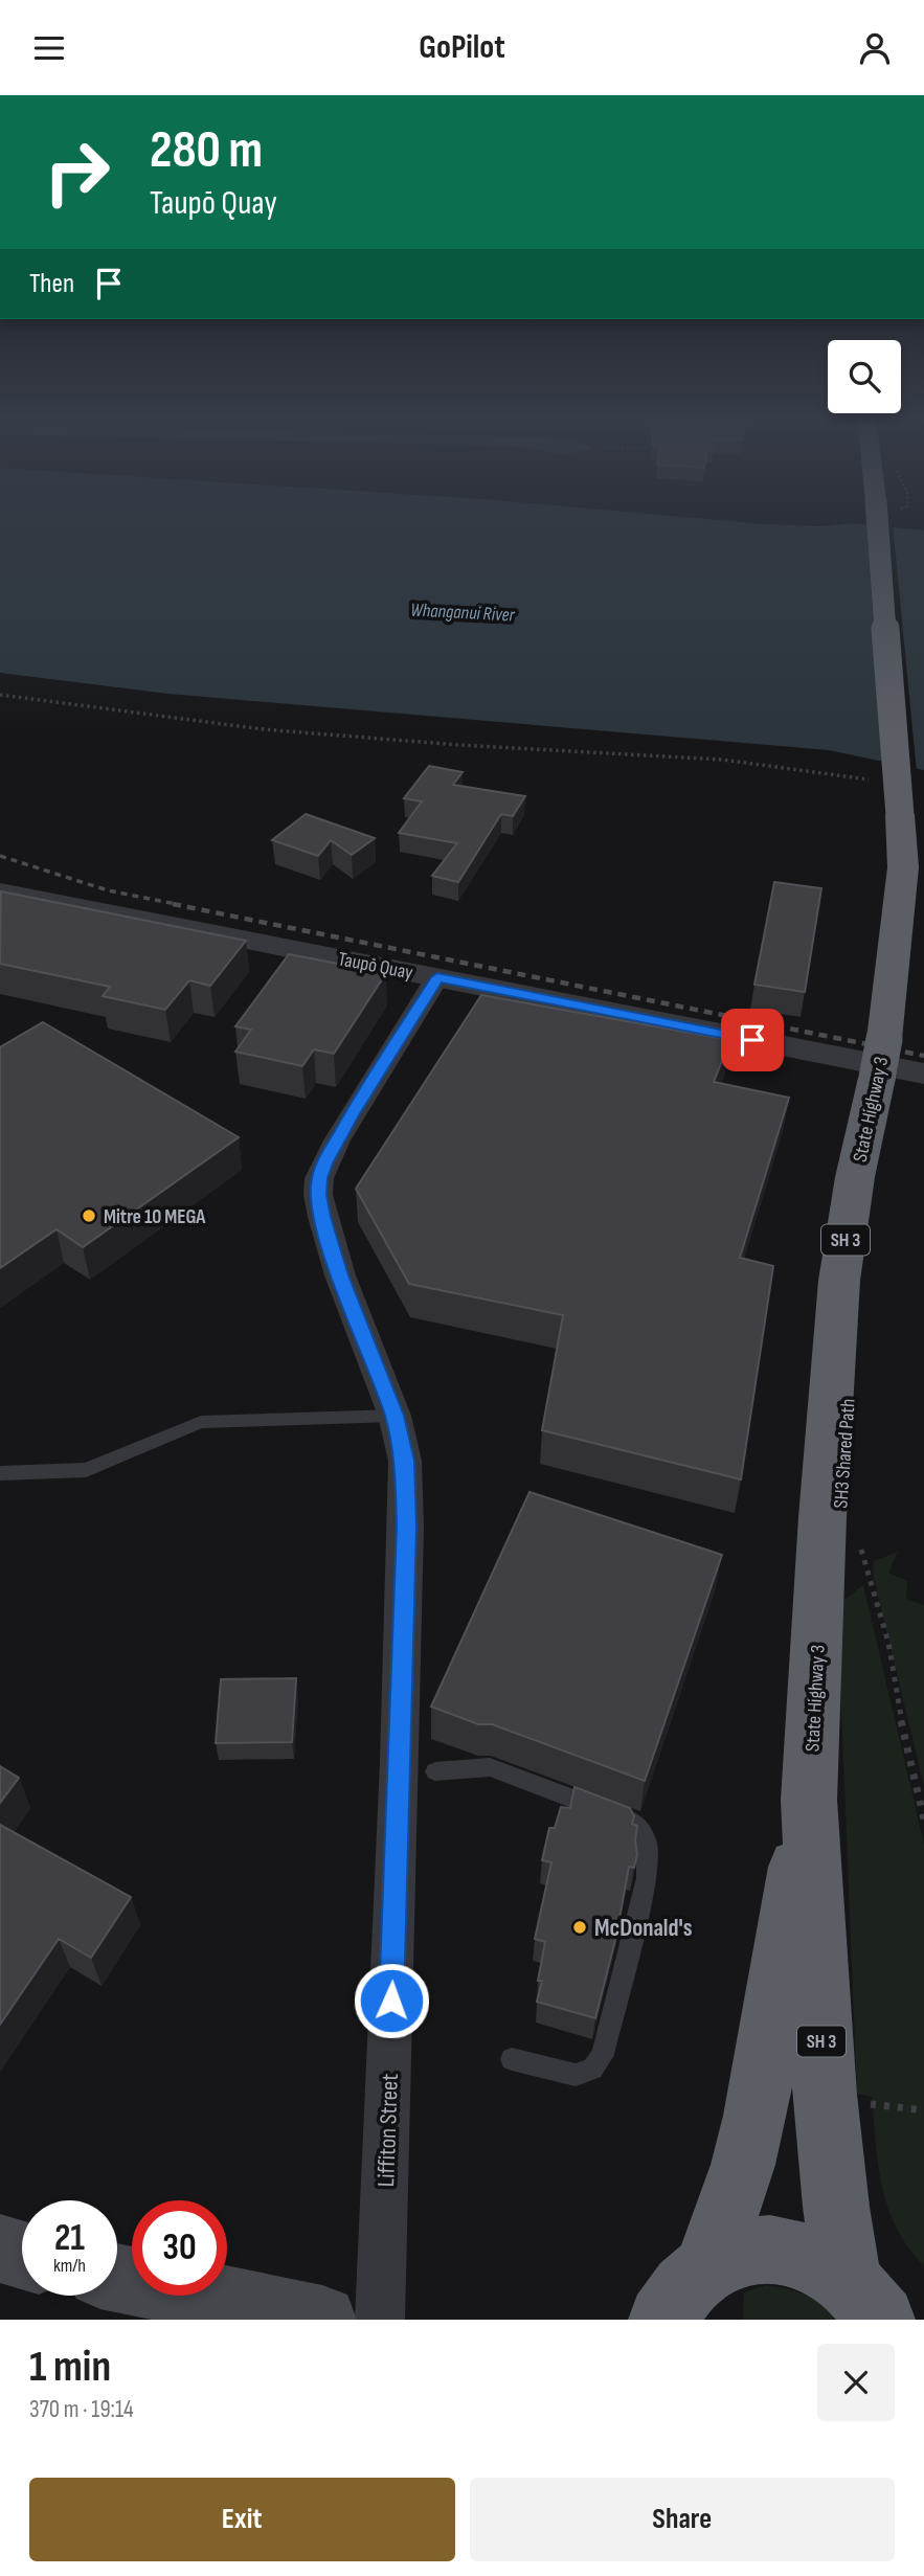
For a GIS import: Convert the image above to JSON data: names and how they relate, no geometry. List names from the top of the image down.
{
  "streets": {
    "highway": ["State Highway 3", "SH 3"],
    "street": ["Taupō Quay", "Liffiton Street"]
  },
  "crossings": [
    ["Taupō Quay", "Liffiton Street"],
    ["State Highway 3", "SH 3"]
  ],
  "water": ["Whanganui River"],
  "places": ["Mitre 10 MEGA", "McDonald's"],
  "page": {
    "header": "GoPilot",
    "turn": ["280 m", "Taupō Quay"],
    "then": "Then",
    "speed": "21 km/h",
    "limit": "30",
    "heading": ["1 min", "370 m · 19:14"],
    "buttons": ["Exit", "Share"]
  }
}
